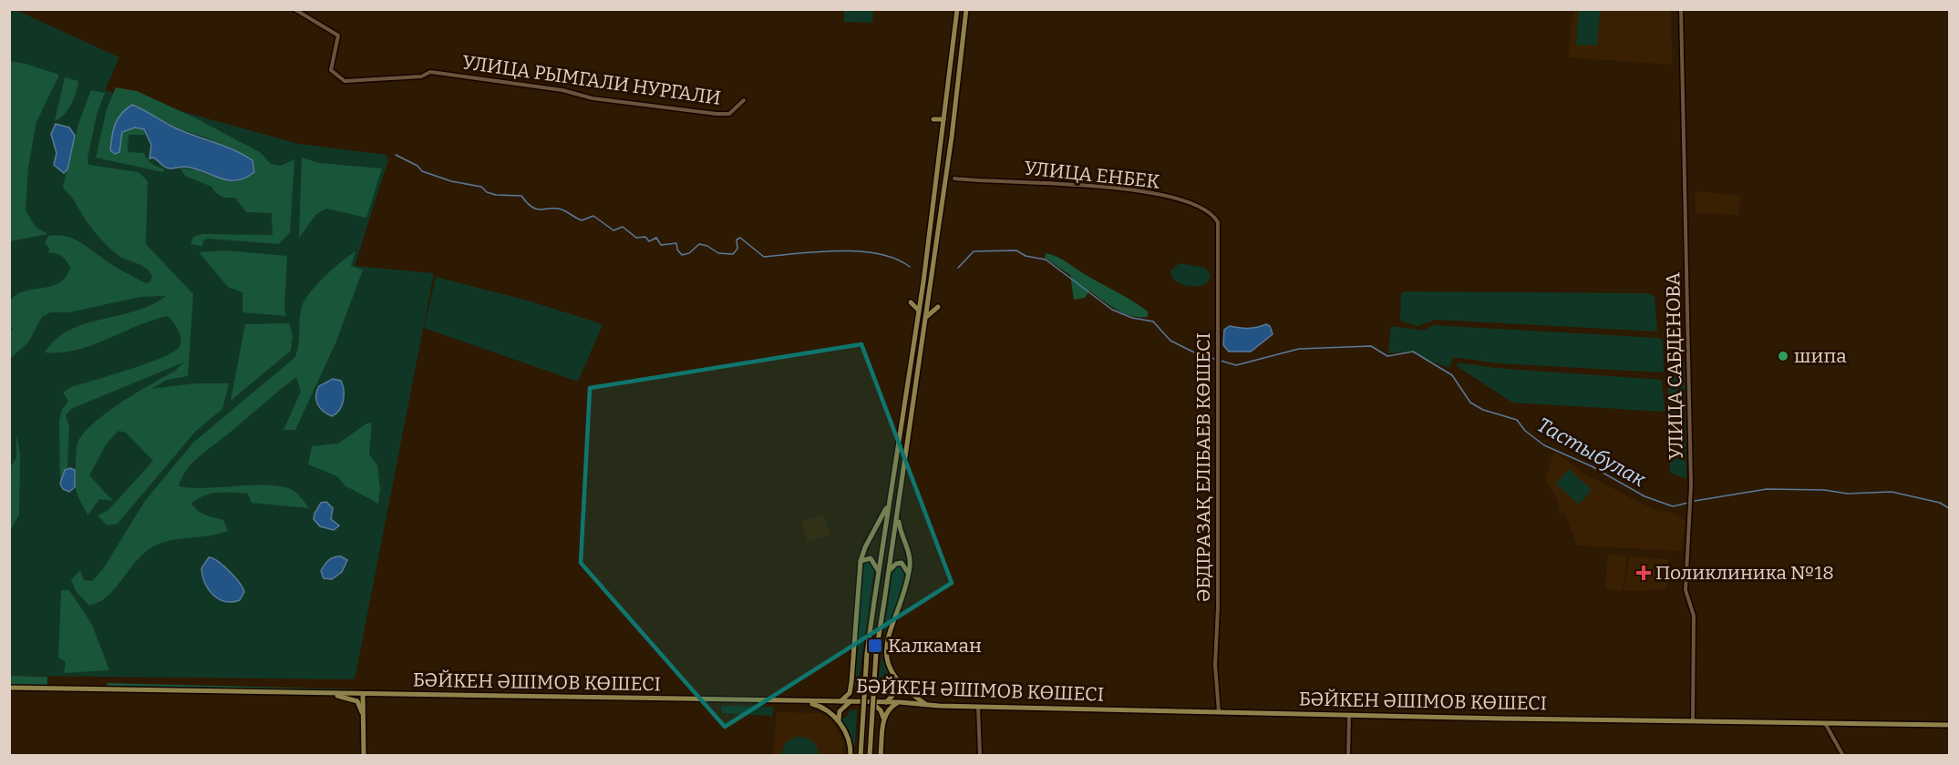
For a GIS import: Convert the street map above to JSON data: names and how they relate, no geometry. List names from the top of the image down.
{
  "streets": {
    "main road": ["БӘЙКЕН ӘШІМОВ КӨШЕСІ"],
    "street": [
      "УЛИЦА РЫМГАЛИ НУРГАЛИ",
      "УЛИЦА ЕНБЕК",
      "УЛИЦА САБДЕНОВА",
      "ӘБДІРАЗАҚ ЕЛІБАЕВ КӨШЕСІ"
    ]
  },
  "crossings": [
    ["УЛИЦА ЕНБЕК", "ӘБДІРАЗАҚ ЕЛІБАЕВ КӨШЕСІ"],
    ["УЛИЦА САБДЕНОВА", "БӘЙКЕН ӘШІМОВ КӨШЕСІ"],
    ["ӘБДІРАЗАҚ ЕЛІБАЕВ КӨШЕСІ", "БӘЙКЕН ӘШІМОВ КӨШЕСІ"]
  ],
  "water": ["Тастыбулак"],
  "places": {
    "other": ["шипа"],
    "health": ["Поликлиника №18"],
    "transit": ["Калкаман"]
  }
}
